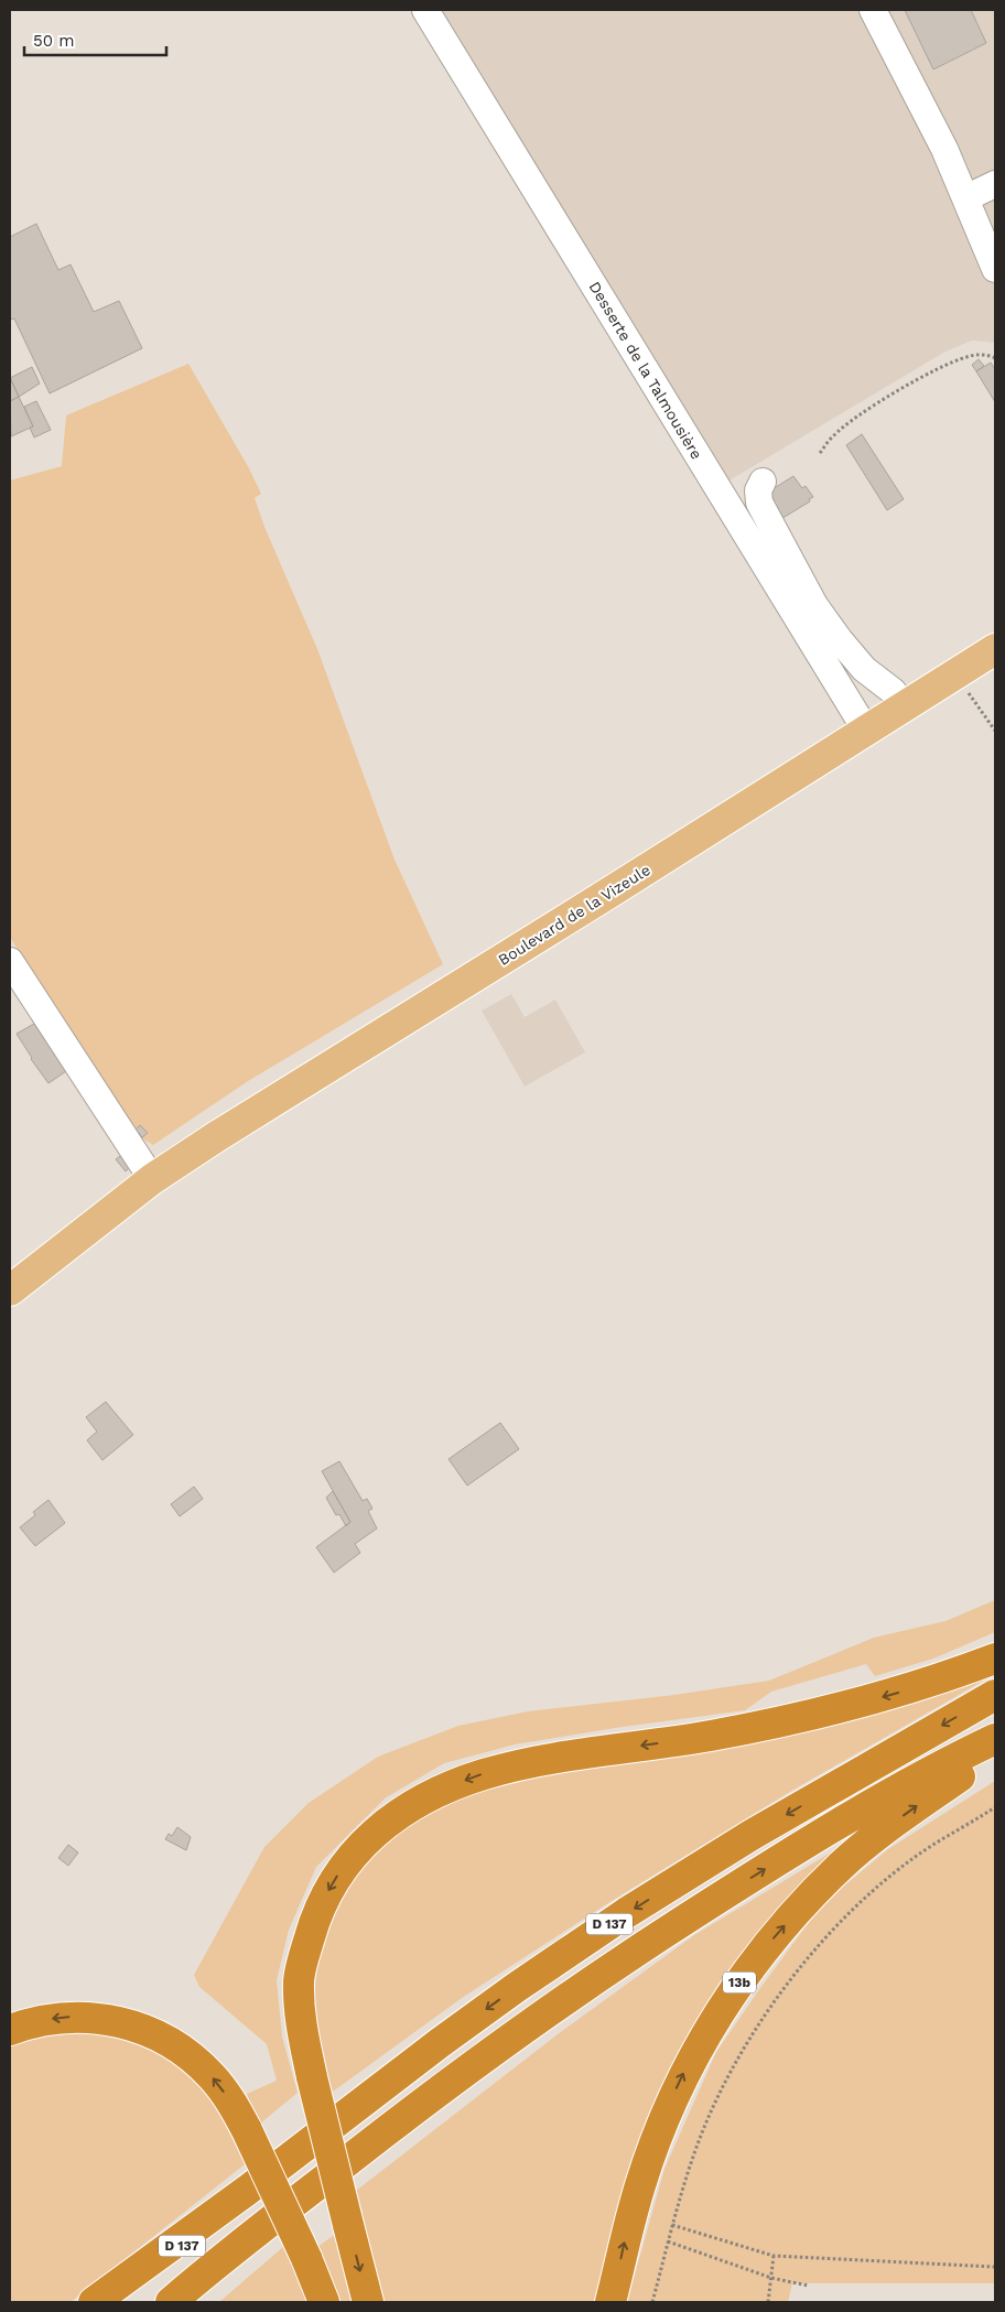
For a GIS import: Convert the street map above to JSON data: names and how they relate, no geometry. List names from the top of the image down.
{
  "streets": {
    "highway": ["D 137", "13b"],
    "main road": ["Boulevard de la Vizeule"],
    "street": ["Desserte de la Talmousière"]
  },
  "crossings": [
    ["Desserte de la Talmousière", "Boulevard de la Vizeule"]
  ],
  "scale_bar": "50 m"
}
